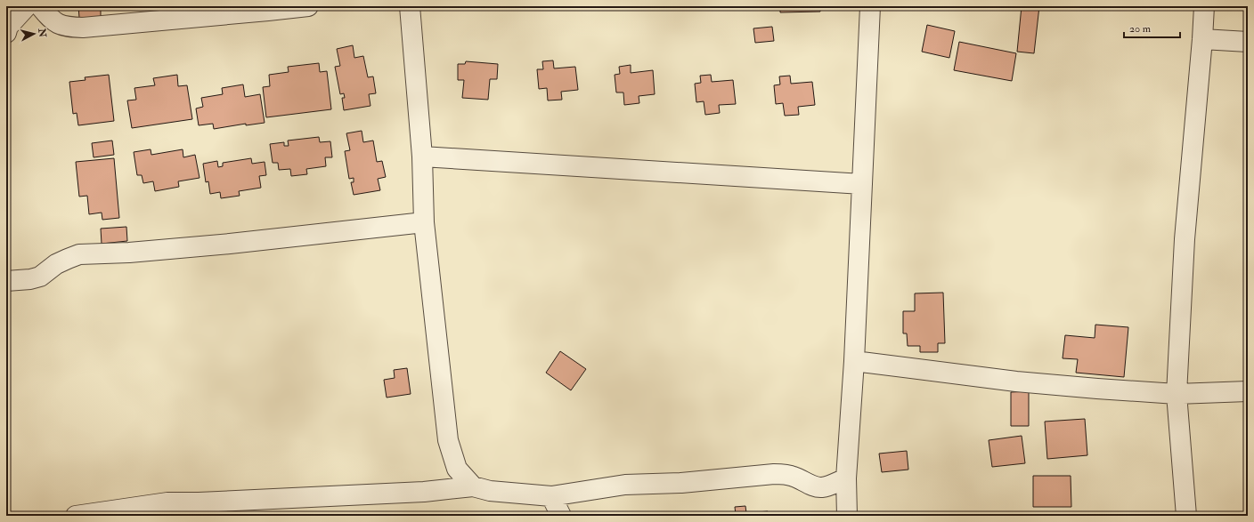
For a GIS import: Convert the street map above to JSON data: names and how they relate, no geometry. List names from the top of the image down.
{
  "scale_bar": "20 m",
  "north": "right"
}
